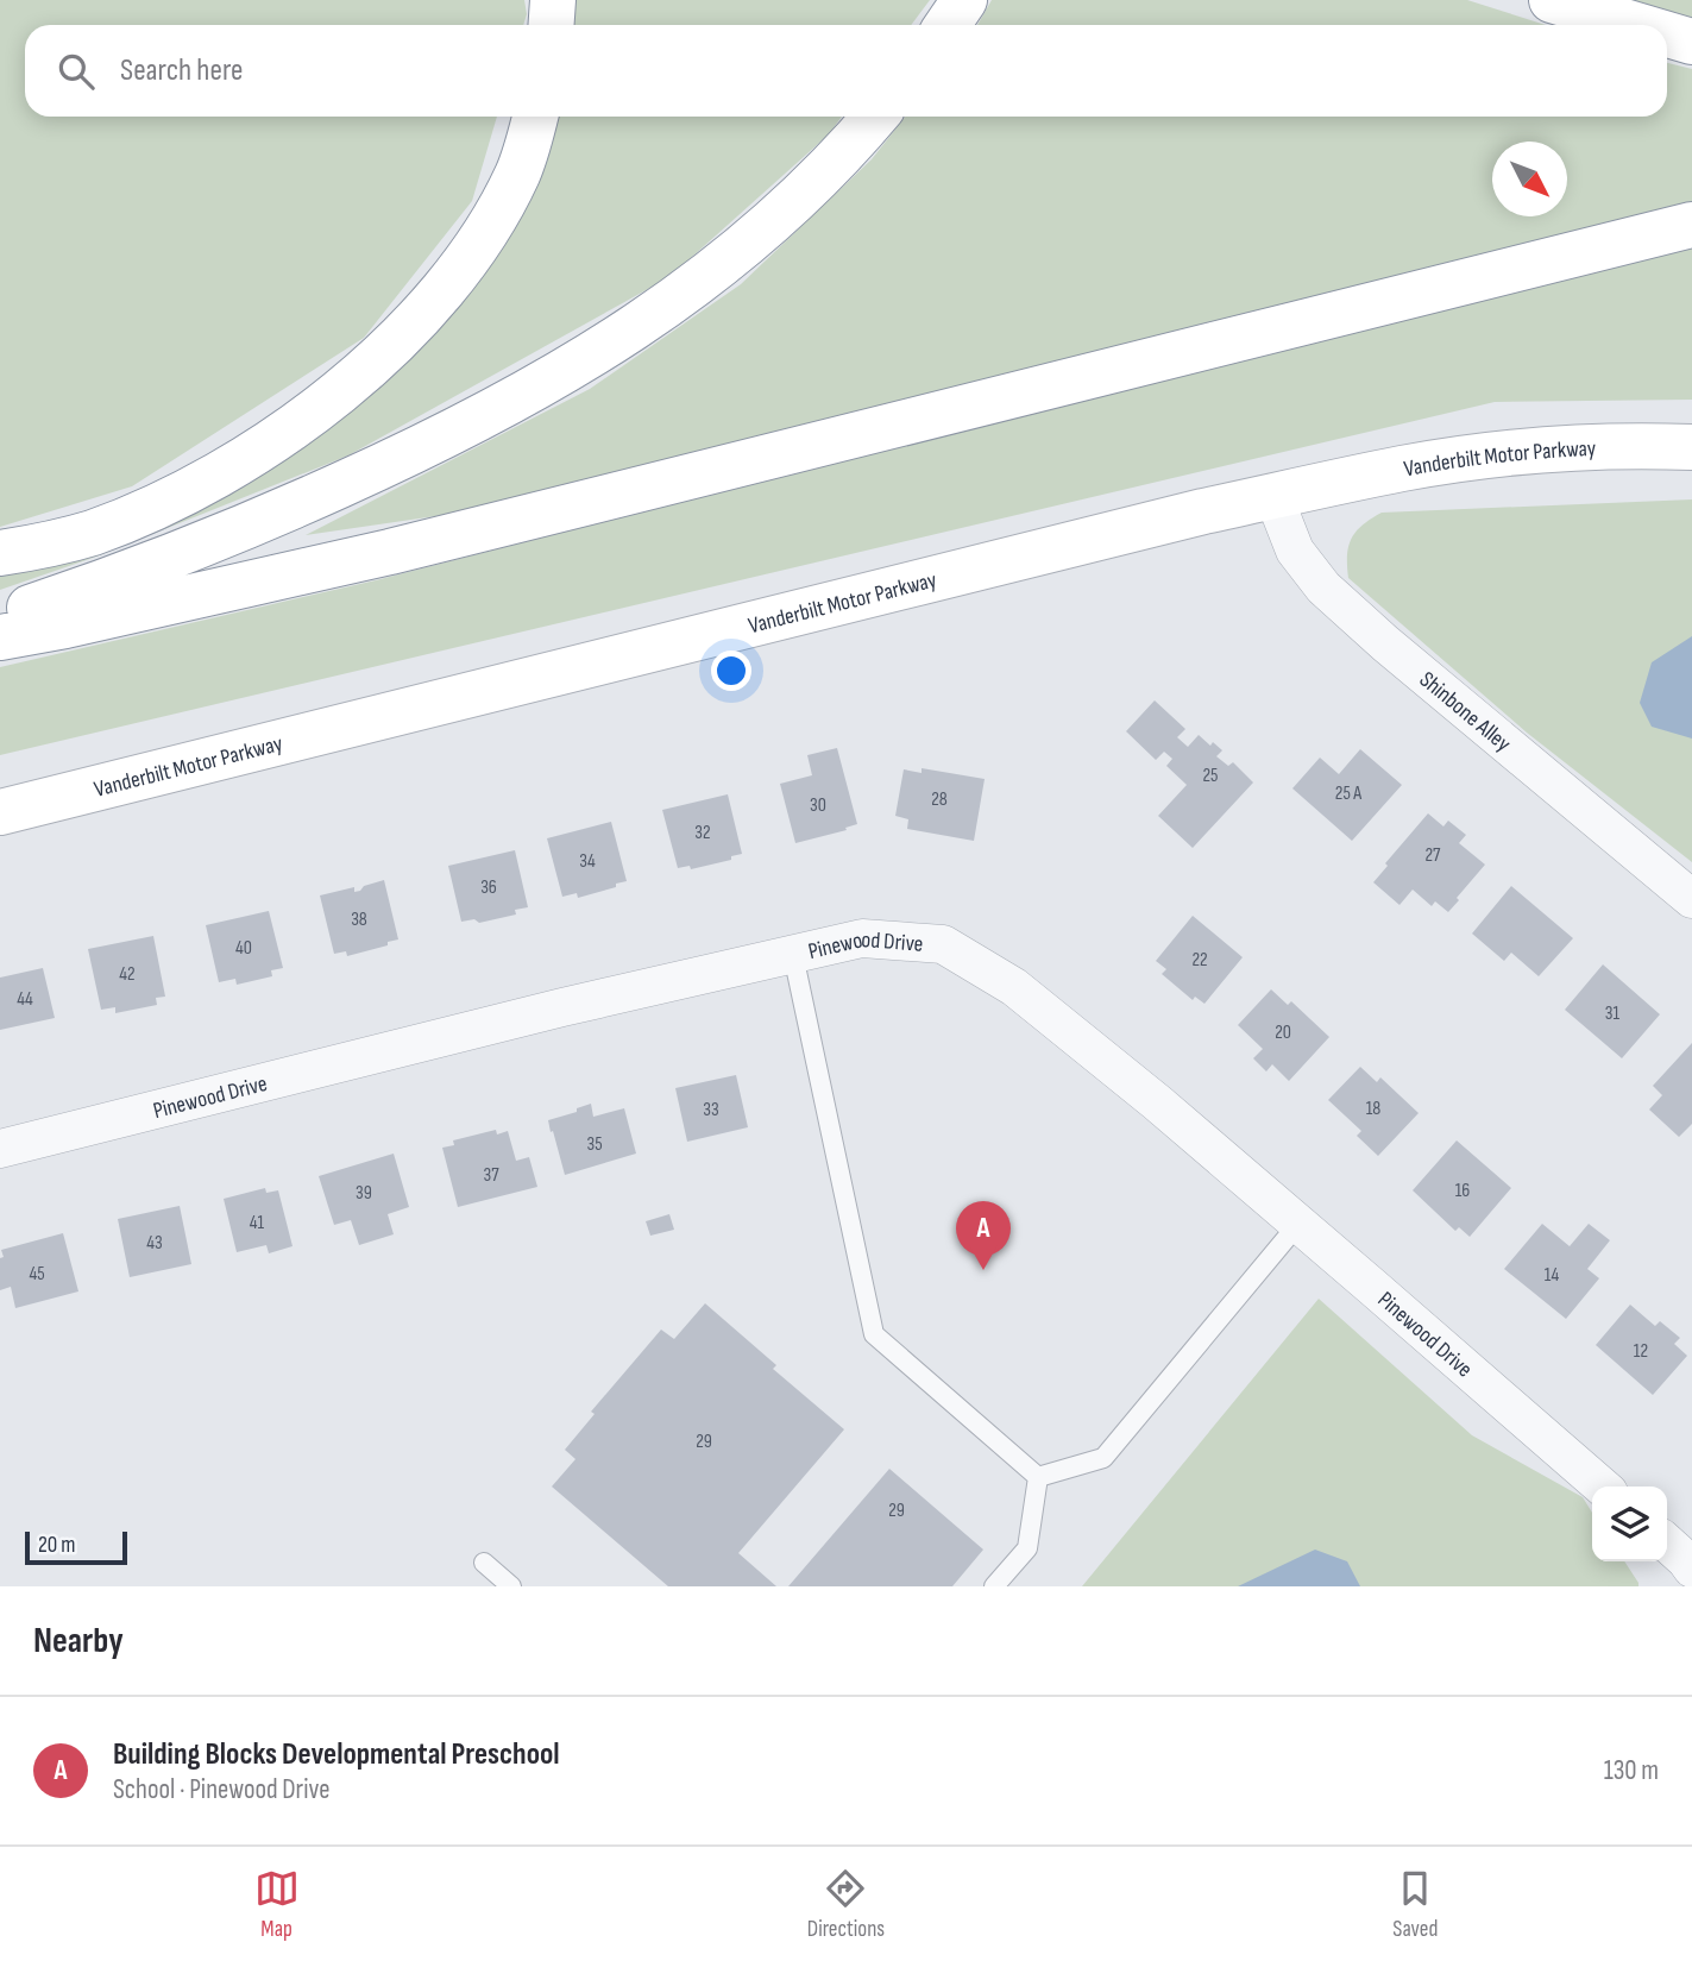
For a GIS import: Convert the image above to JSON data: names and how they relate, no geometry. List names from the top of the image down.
{
  "streets": {
    "main road": ["Vanderbilt Motor Parkway"],
    "street": ["Shinbone Alley", "Pinewood Drive"]
  },
  "crossings": [
    ["Vanderbilt Motor Parkway", "Shinbone Alley"]
  ],
  "house_numbers": [
    "25",
    "25 A",
    "28",
    "30",
    "32",
    "27",
    "34",
    "36",
    "38",
    "40",
    "22",
    "42",
    "44",
    "31",
    "20",
    "18",
    "33",
    "35",
    "37",
    "16",
    "39",
    "41",
    "43",
    "45",
    "14",
    "12",
    "29",
    "29"
  ],
  "scale_bar": "20 m",
  "north": "bottom right",
  "page": {
    "search": "Search here",
    "pins": "A",
    "scale": "20 m",
    "heading": "Nearby",
    "list": [
      {
        "mark": "A",
        "name": "Building Blocks Developmental Preschool",
        "note": "School · Pinewood Drive",
        "value": "130 m"
      }
    ],
    "nav": ["Map", "Directions", "Saved"]
  }
}
